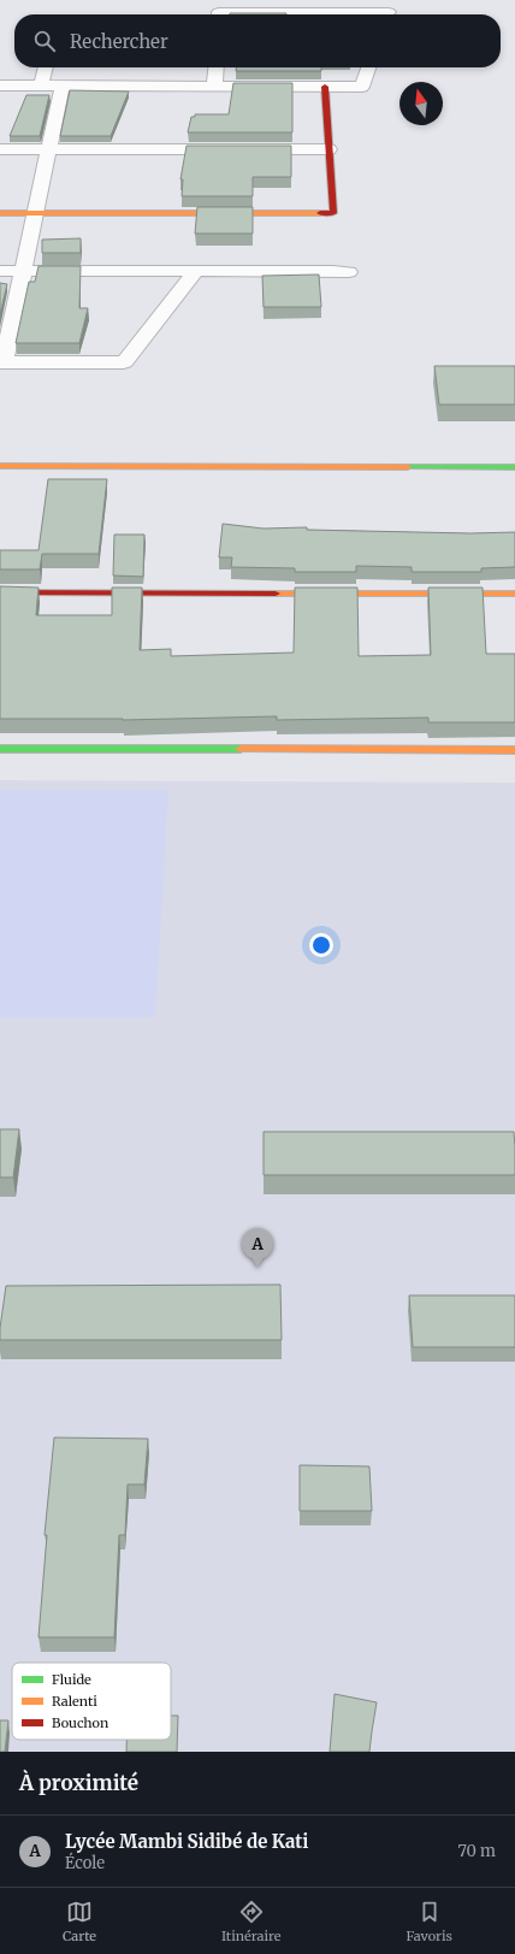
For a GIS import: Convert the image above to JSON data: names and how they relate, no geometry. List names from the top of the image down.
{
  "legend": ["Fluide", "Ralenti", "Bouchon"],
  "north": "top",
  "page": {
    "search": "Rechercher",
    "pins": "A",
    "heading": "À proximité",
    "list": [
      {
        "mark": "A",
        "name": "Lycée Mambi Sidibé de Kati",
        "note": "École",
        "value": "70 m"
      }
    ],
    "nav": ["Carte", "Itinéraire", "Favoris"]
  }
}
